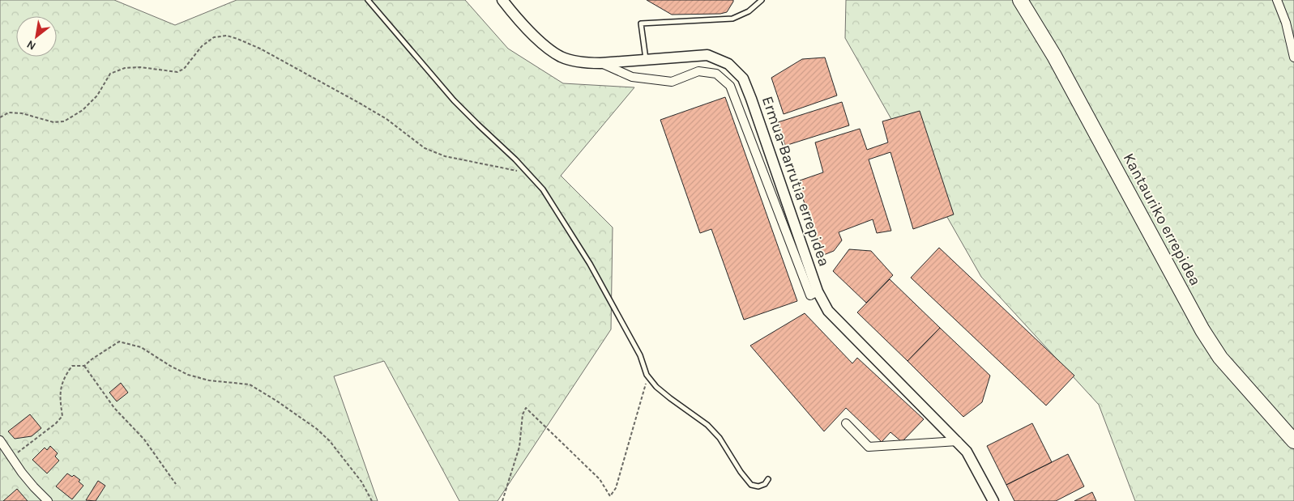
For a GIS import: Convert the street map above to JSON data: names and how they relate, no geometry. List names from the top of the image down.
{
  "streets": {
    "highway": ["Kantauriko errepidea"],
    "street": ["Ermua-Barrutia errepidea"]
  },
  "north": "bottom left"
}
